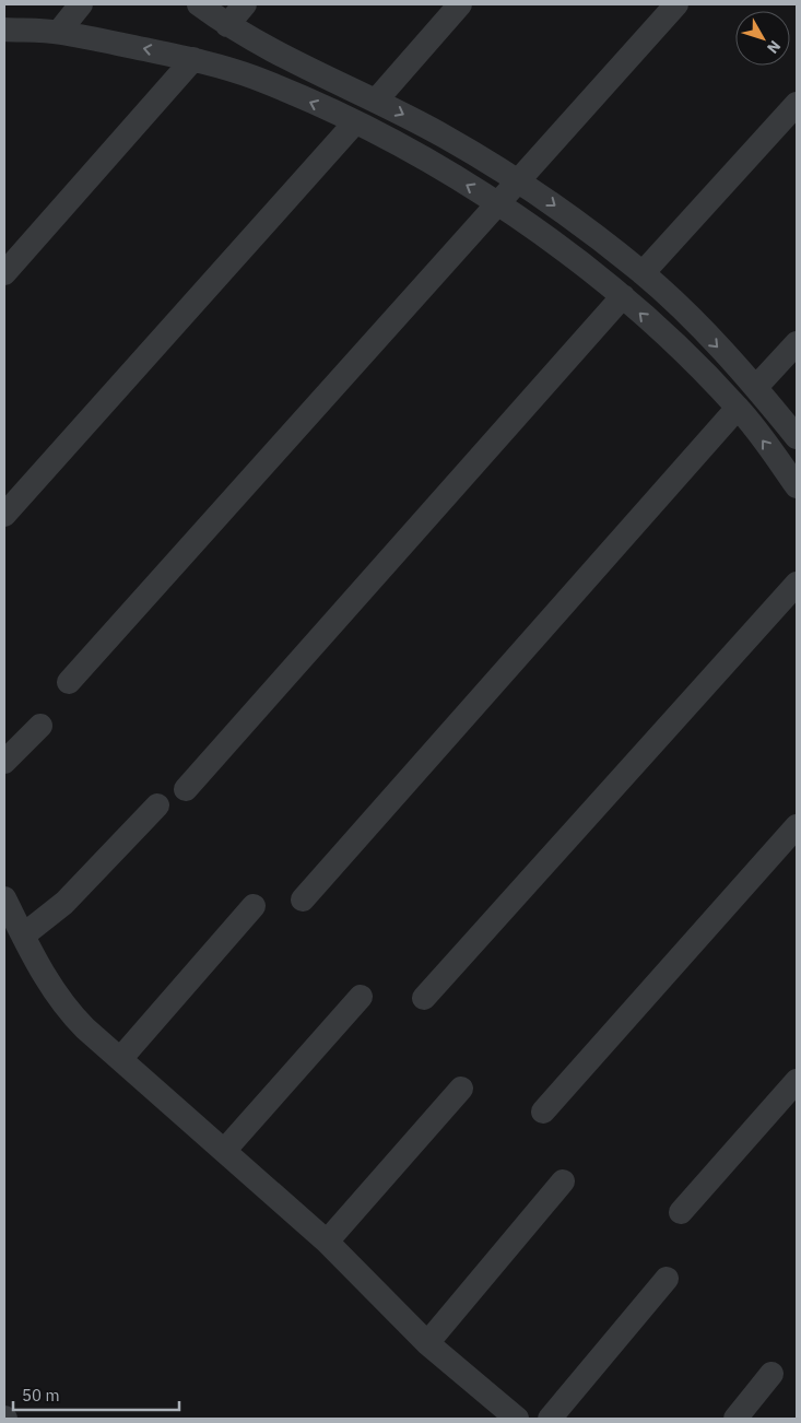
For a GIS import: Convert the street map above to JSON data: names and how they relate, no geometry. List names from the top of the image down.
{
  "scale_bar": "50 m",
  "north": "bottom right"
}
